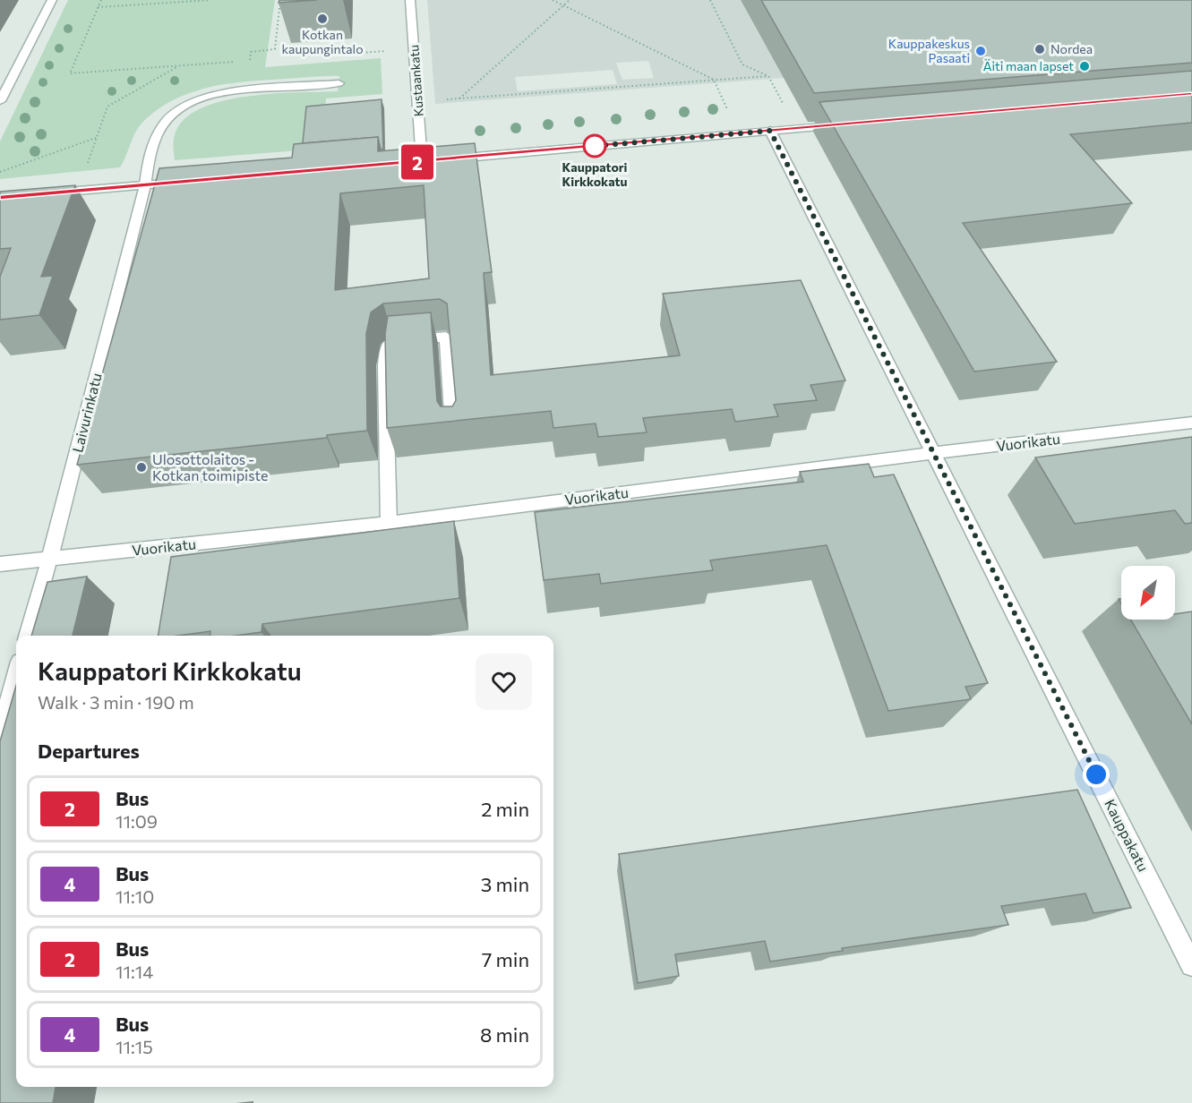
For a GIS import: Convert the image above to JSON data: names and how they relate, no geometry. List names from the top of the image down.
{
  "streets": {
    "street": [
      "Kustaankatu",
      "Laivurinkatu",
      "Vuorikatu",
      "Kauppakatu"
    ]
  },
  "crossings": [
    ["Kustaankatu", "Kauppakatu"],
    ["Laivurinkatu", "Vuorikatu"],
    ["Vuorikatu", "Kauppakatu"]
  ],
  "places": [
    "Kotkan kaupungintalo",
    "Nordea",
    "Kauppakeskus Pasaati",
    "Äiti maan lapset",
    "Kauppatori Kirkkokatu",
    "Ulosottolaitos - Kotkan toimipiste"
  ],
  "lines": ["bus line 2"],
  "north": "bottom left",
  "page": {
    "on_map": "2",
    "heading": [
      ["Kauppatori Kirkkokatu", "Walk · 3 min · 190 m"],
      "Departures"
    ],
    "list": [
      {
        "mark": "2",
        "name": "Bus",
        "note": "11:09",
        "value": "2 min"
      },
      {
        "mark": "4",
        "name": "Bus",
        "note": "11:10",
        "value": "3 min"
      },
      {
        "mark": "2",
        "name": "Bus",
        "note": "11:14",
        "value": "7 min"
      },
      {
        "mark": "4",
        "name": "Bus",
        "note": "11:15",
        "value": "8 min"
      }
    ]
  }
}
